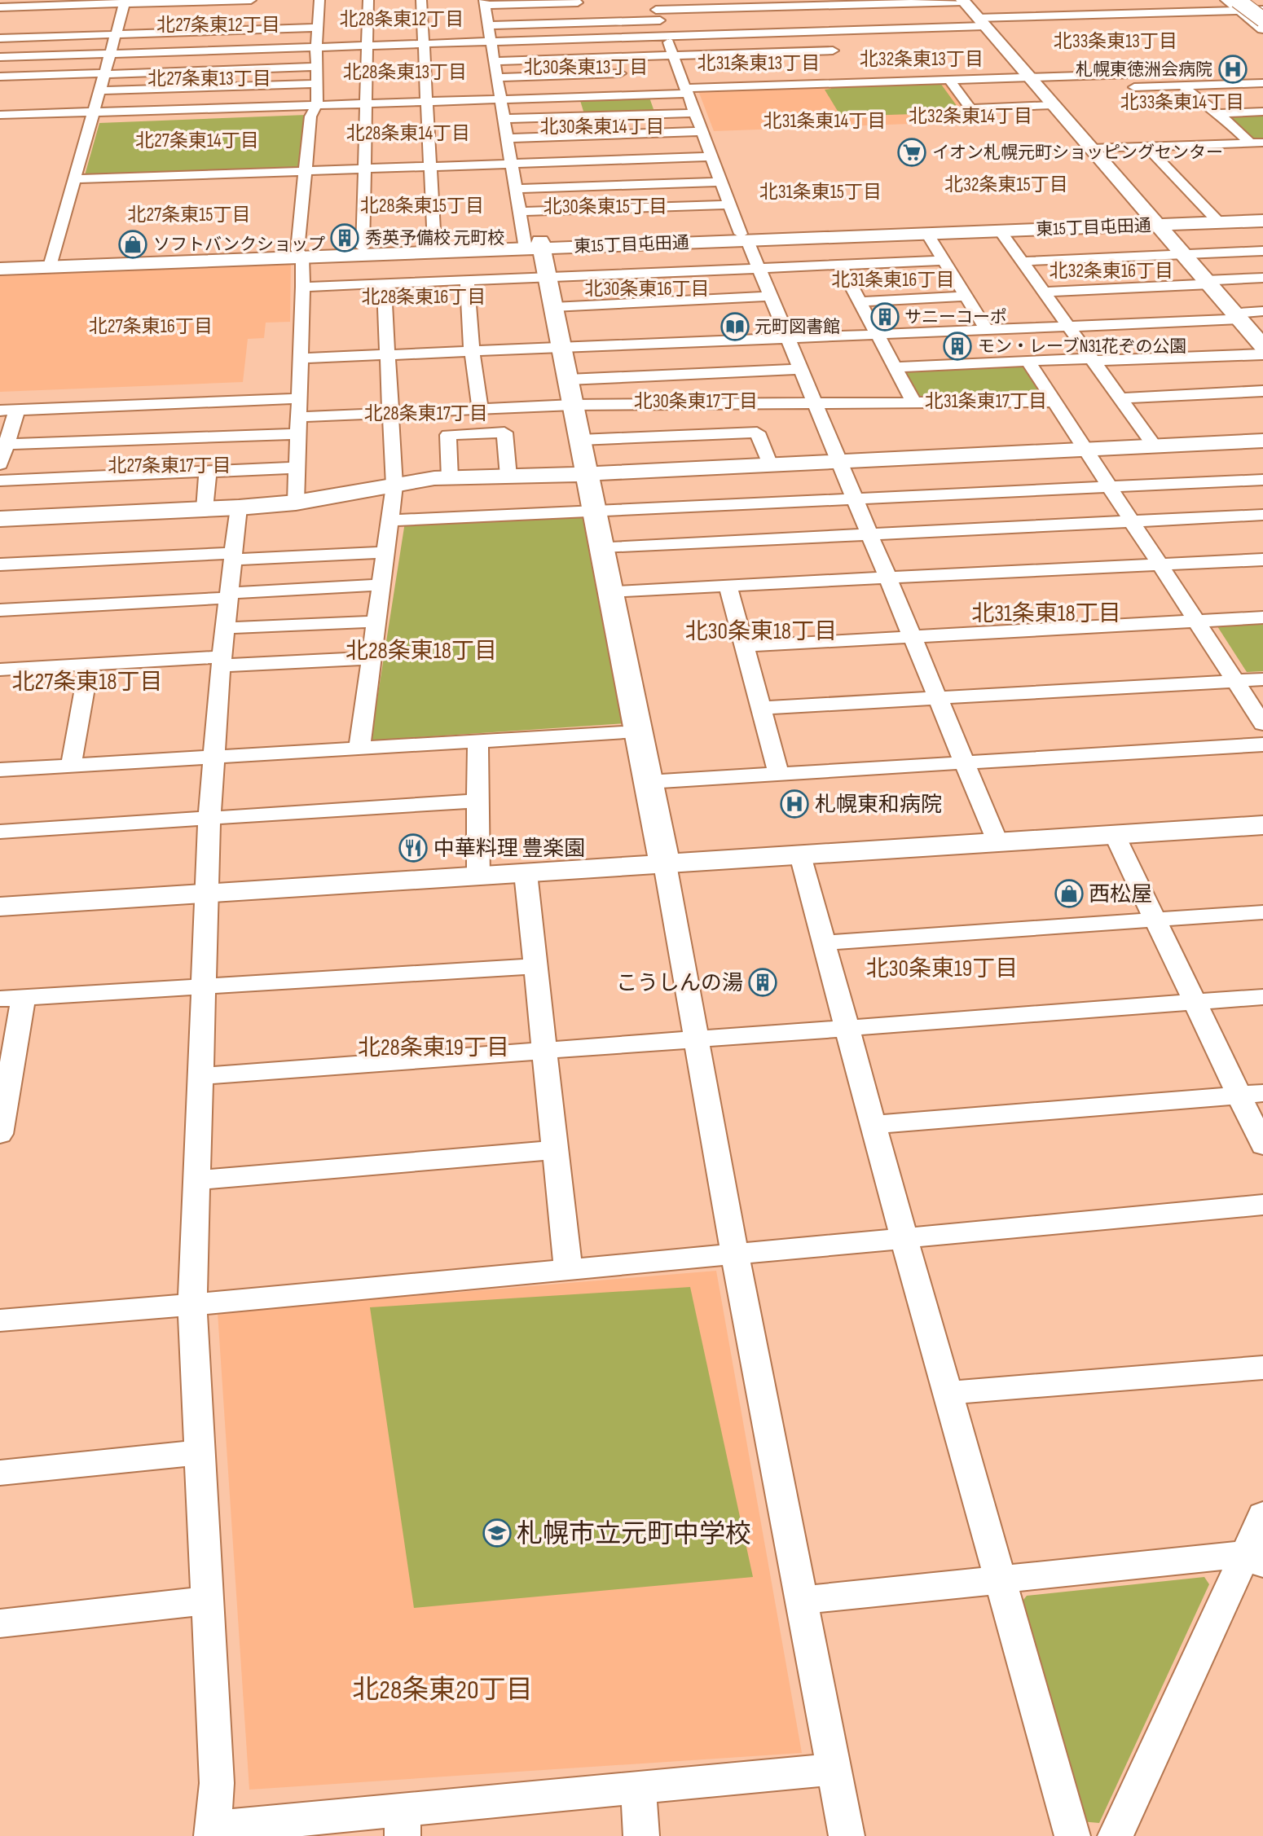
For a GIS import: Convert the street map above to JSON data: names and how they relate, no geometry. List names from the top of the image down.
{
  "streets": {
    "main road": ["東15丁目屯田通"]
  },
  "districts": [
    "北28条東12丁目",
    "北27条東12丁目",
    "北33条東13丁目",
    "北32条東13丁目",
    "北31条東13丁目",
    "北30条東13丁目",
    "北28条東13丁目",
    "北27条東13丁目",
    "北33条東14丁目",
    "北32条東14丁目",
    "北31条東14丁目",
    "北30条東14丁目",
    "北28条東14丁目",
    "北27条東14丁目",
    "北32条東15丁目",
    "北31条東15丁目",
    "北28条東15丁目",
    "北30条東15丁目",
    "北27条東15丁目",
    "北32条東16丁目",
    "北31条東16丁目",
    "北30条東16丁目",
    "北28条東16丁目",
    "北27条東16丁目",
    "北30条東17丁目",
    "北31条東17丁目",
    "北28条東17丁目",
    "北27条東17丁目",
    "北31条東18丁目",
    "北30条東18丁目",
    "北28条東18丁目",
    "北27条東18丁目",
    "北30条東19丁目",
    "北28条東19丁目",
    "北28条東20丁目"
  ],
  "places": {
    "hospital": ["札幌東徳洲会病院", "札幌東和病院"],
    "supermarket": ["イオン札幌元町ショッピングセンター"],
    "building": [
      "秀英予備校 元町校",
      "サニーコーポ",
      "モン・レーブN31花ぞの公園",
      "こうしんの湯"
    ],
    "shop": ["ソフトバンクショップ", "西松屋"],
    "library": ["元町図書館"],
    "restaurant": ["中華料理 豊楽園"],
    "school or university": ["札幌市立元町中学校"]
  }
}
